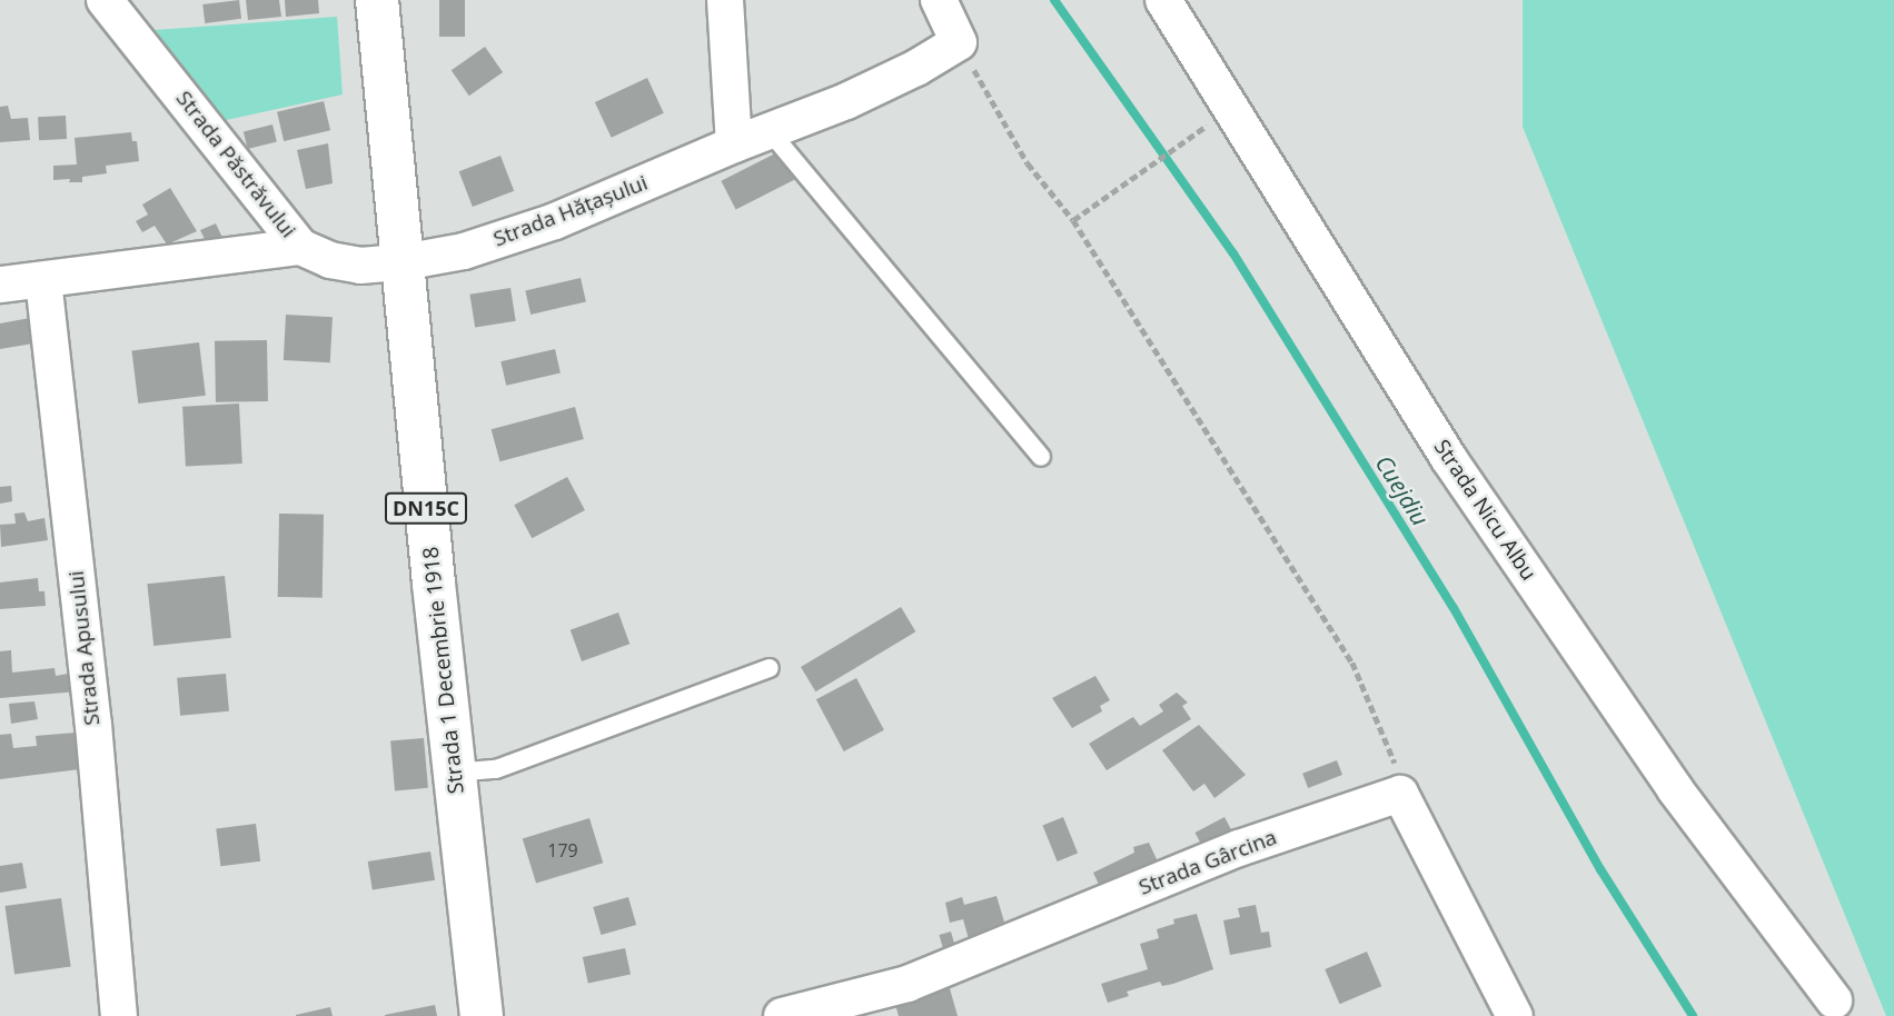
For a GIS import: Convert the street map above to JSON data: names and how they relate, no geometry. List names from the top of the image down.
{
  "streets": {
    "main road": ["DN15C", "Strada 1 Decembrie 1918"],
    "street": [
      "Strada Păstrăvului",
      "Strada Hățașului",
      "Strada Nicu Albu",
      "Strada Apusului",
      "Strada Gârcina"
    ]
  },
  "crossings": [
    ["Strada Păstrăvului", "Strada Hățașului"],
    ["Strada Păstrăvului", "Strada 1 Decembrie 1918"],
    ["Strada Hățașului", "Strada 1 Decembrie 1918"]
  ],
  "water": ["Cuejdiu"],
  "house_numbers": ["179"]
}
